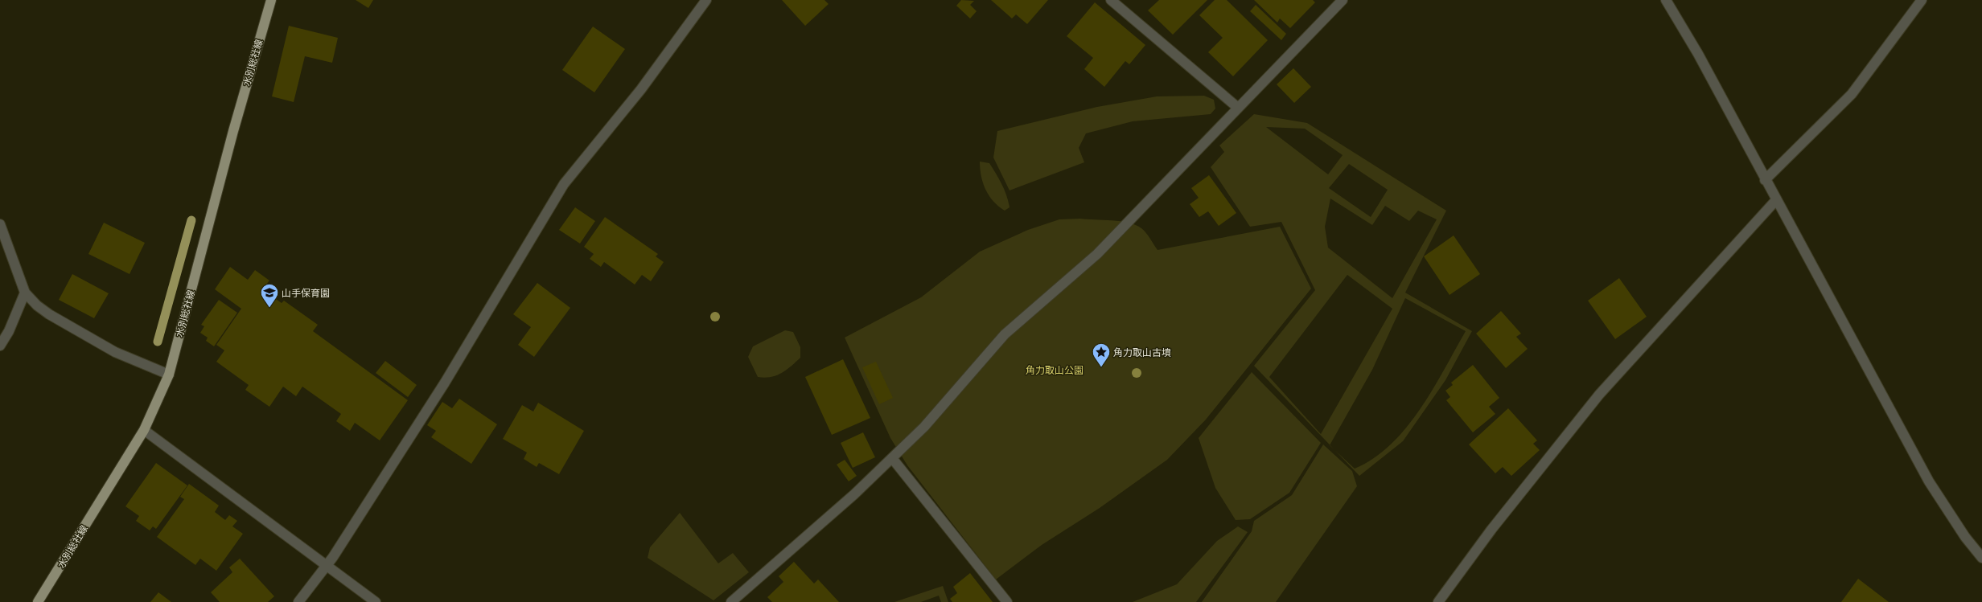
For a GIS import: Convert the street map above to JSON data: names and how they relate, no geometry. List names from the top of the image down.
{
  "streets": {
    "main road": ["水別総社線"]
  },
  "parks": ["角力取山公園"],
  "places": {
    "school or university": ["山手保育園"],
    "place": ["角力取山古墳"]
  }
}
